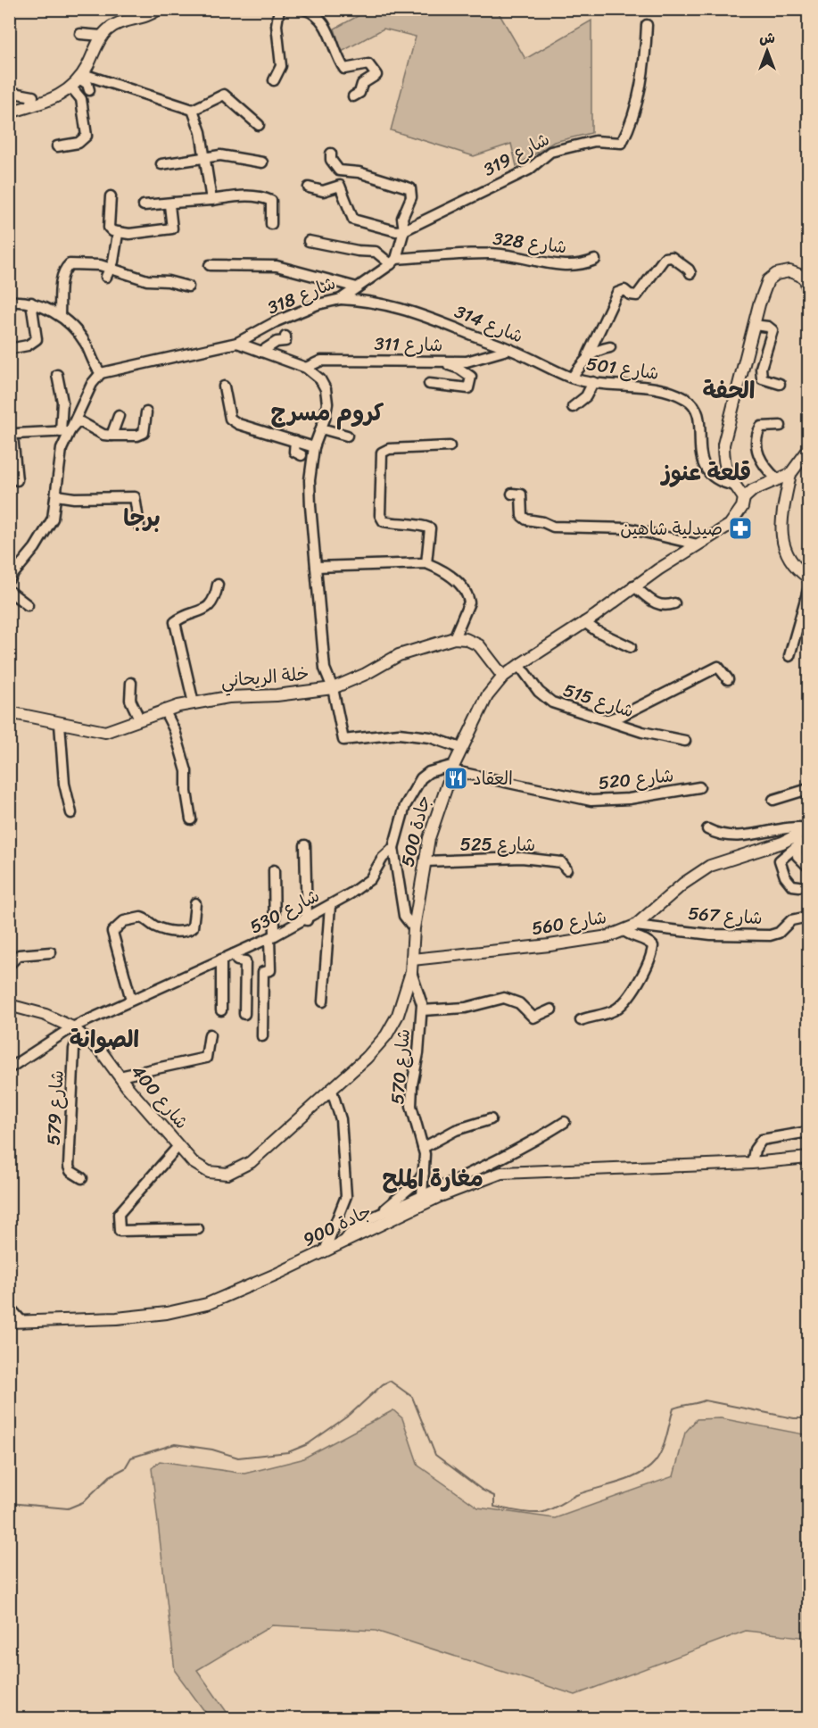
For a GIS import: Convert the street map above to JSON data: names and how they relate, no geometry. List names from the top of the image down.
{
  "streets": {
    "main road": [
      "خلة الريحاني",
      "جادة 500",
      "شارع 560",
      "شارع 400",
      "جادة 900"
    ],
    "street": [
      "شارع 319",
      "شارع 328",
      "شارع 318",
      "شارع 314",
      "شارع 311",
      "شارع 501",
      "شارع 515",
      "شارع 520",
      "شارع 525",
      "شارع 530",
      "شارع 567",
      "شارع 570",
      "شارع 579"
    ]
  },
  "crossings": [
    ["شارع 328", "شارع 318"],
    ["شارع 318", "شارع 314"],
    ["شارع 314", "شارع 311"],
    ["شارع 314", "شارع 501"],
    ["شارع 515", "جادة 500"],
    ["شارع 520", "جادة 500"],
    ["شارع 520", "شارع 530"],
    ["جادة 500", "شارع 525"],
    ["جادة 500", "شارع 530"],
    ["جادة 500", "شارع 560"],
    ["جادة 500", "شارع 570"],
    ["جادة 500", "شارع 400"],
    ["شارع 530", "شارع 400"],
    ["شارع 530", "شارع 579"],
    ["شارع 567", "شارع 560"],
    ["شارع 400", "شارع 579"]
  ],
  "districts": [
    "الحفة",
    "كروم مسرج",
    "قلعة عنوز",
    "برجا",
    "الصوانة",
    "مغارة الملح"
  ],
  "places": {
    "pharmacy": ["صيدلية شاهين"],
    "restaurant": ["العقاد"]
  },
  "north": "top"
}
